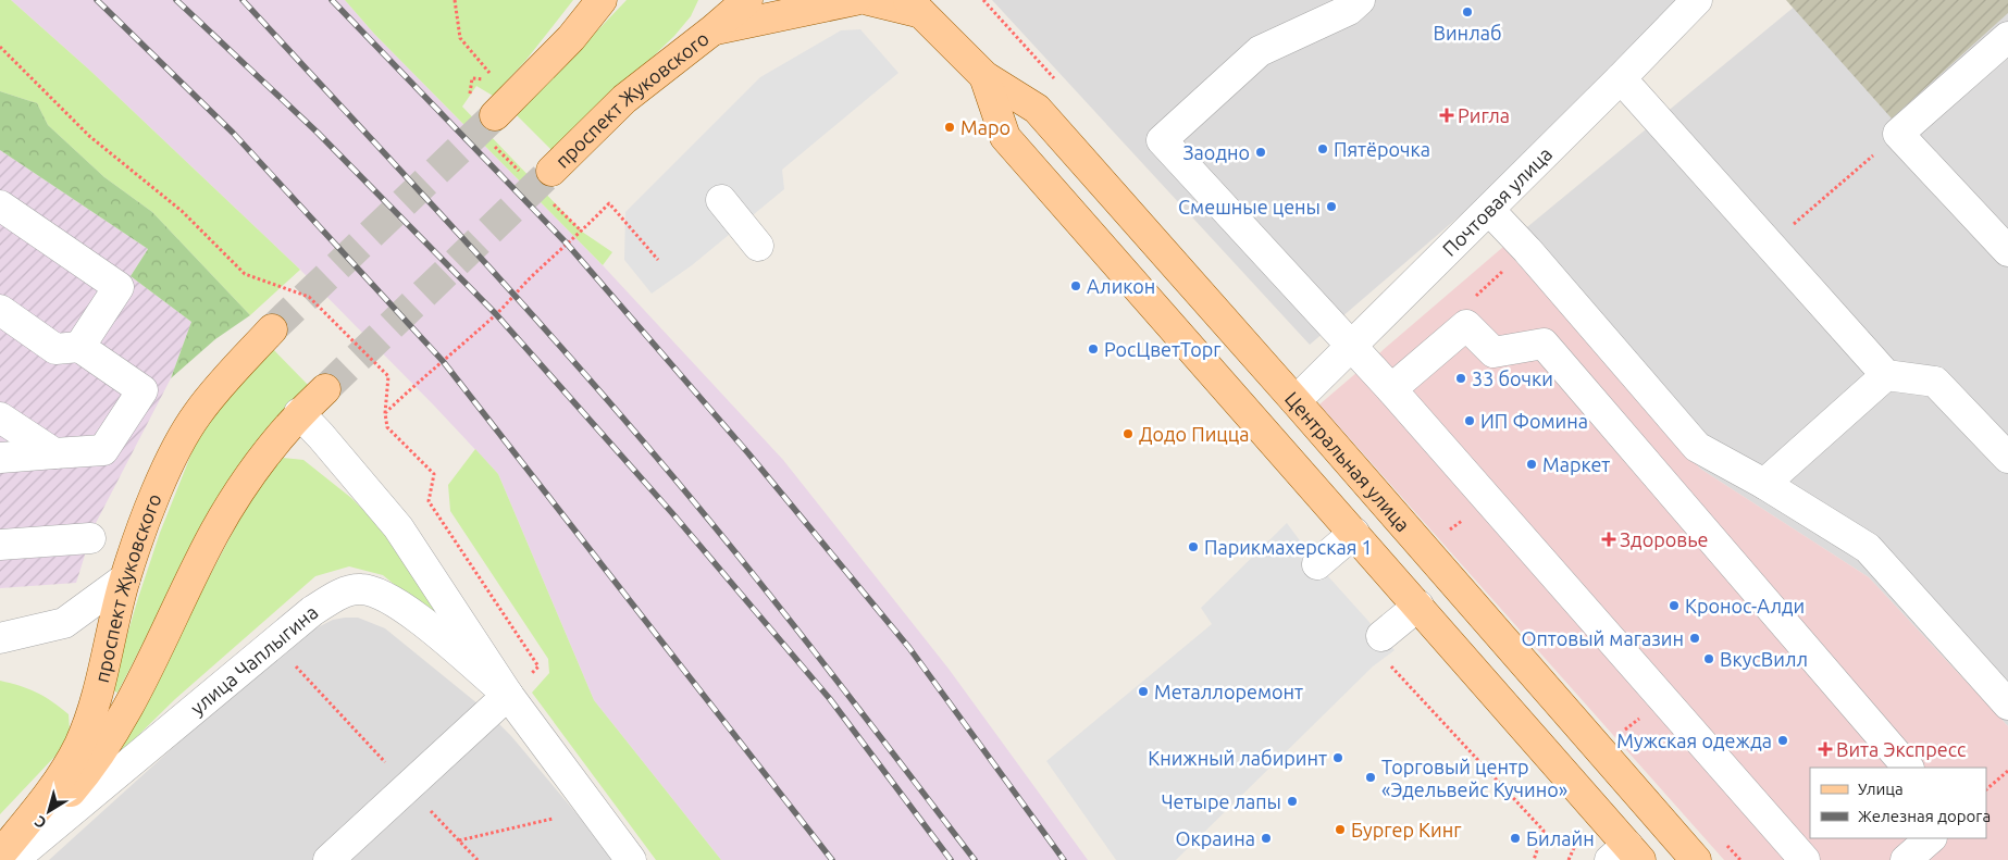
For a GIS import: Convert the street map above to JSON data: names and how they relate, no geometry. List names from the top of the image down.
{
  "streets": {
    "main road": ["проспект Жуковского", "Центральная улица"],
    "street": ["Почтовая улица", "улица Чаплыгина"]
  },
  "crossings": [
    ["проспект Жуковского", "улица Чаплыгина"],
    ["Почтовая улица", "Центральная улица"]
  ],
  "places": {
    "other": [
      "Винлаб",
      "Маро",
      "Пятёрочка",
      "Заодно",
      "Смешные цены",
      "Аликон",
      "РосЦветТорг",
      "33 бочки",
      "ИП Фомина",
      "Додо Пицца",
      "Маркет",
      "Парикмахерская 1",
      "Кронос-Алди",
      "Оптовый магазин",
      "ВкусВилл",
      "Металлоремонт",
      "Мужская одежда",
      "Книжный лабиринт",
      "Торговый центр «Эдельвейс Кучино»",
      "Четыре лапы",
      "Бургер Кинг",
      "Окраина",
      "Билайн"
    ],
    "health": ["Ригла", "Здоровье", "Вита Экспресс"]
  },
  "legend": ["Улица", "Железная дорога"],
  "north": "bottom left"
}
